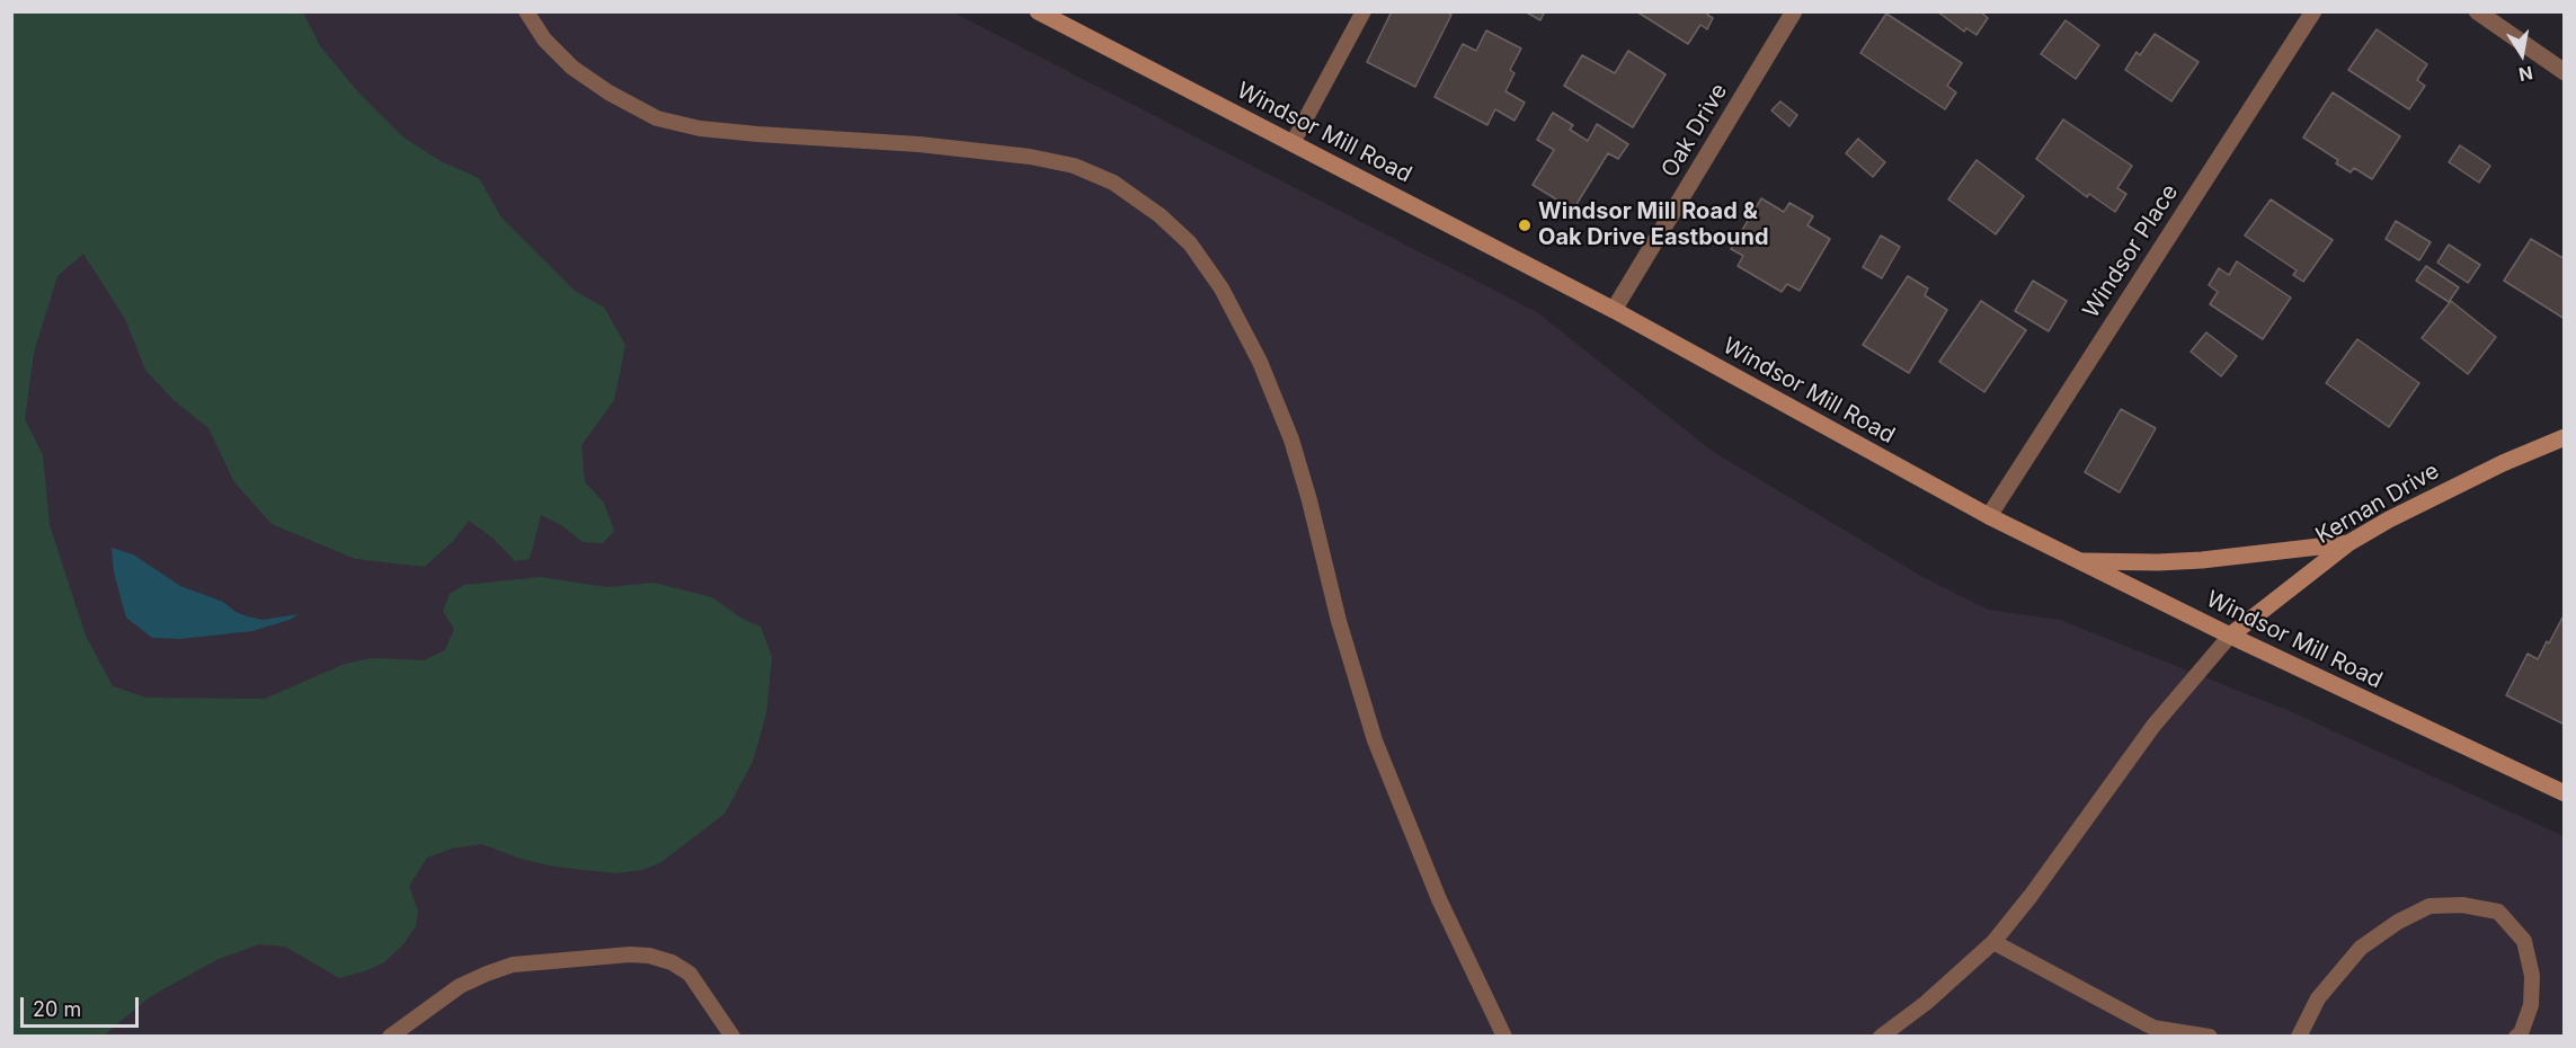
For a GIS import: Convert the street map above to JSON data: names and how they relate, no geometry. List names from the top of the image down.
{
  "streets": {
    "main road": ["Windsor Mill Road", "Kernan Drive"],
    "street": ["Oak Drive", "Windsor Place"]
  },
  "crossings": [
    ["Oak Drive", "Windsor Mill Road"],
    ["Windsor Mill Road", "Windsor Place"],
    ["Windsor Mill Road", "Kernan Drive"]
  ],
  "places": ["Windsor Mill Road & Oak Drive Eastbound"],
  "scale_bar": "20 m",
  "north": "bottom"
}
